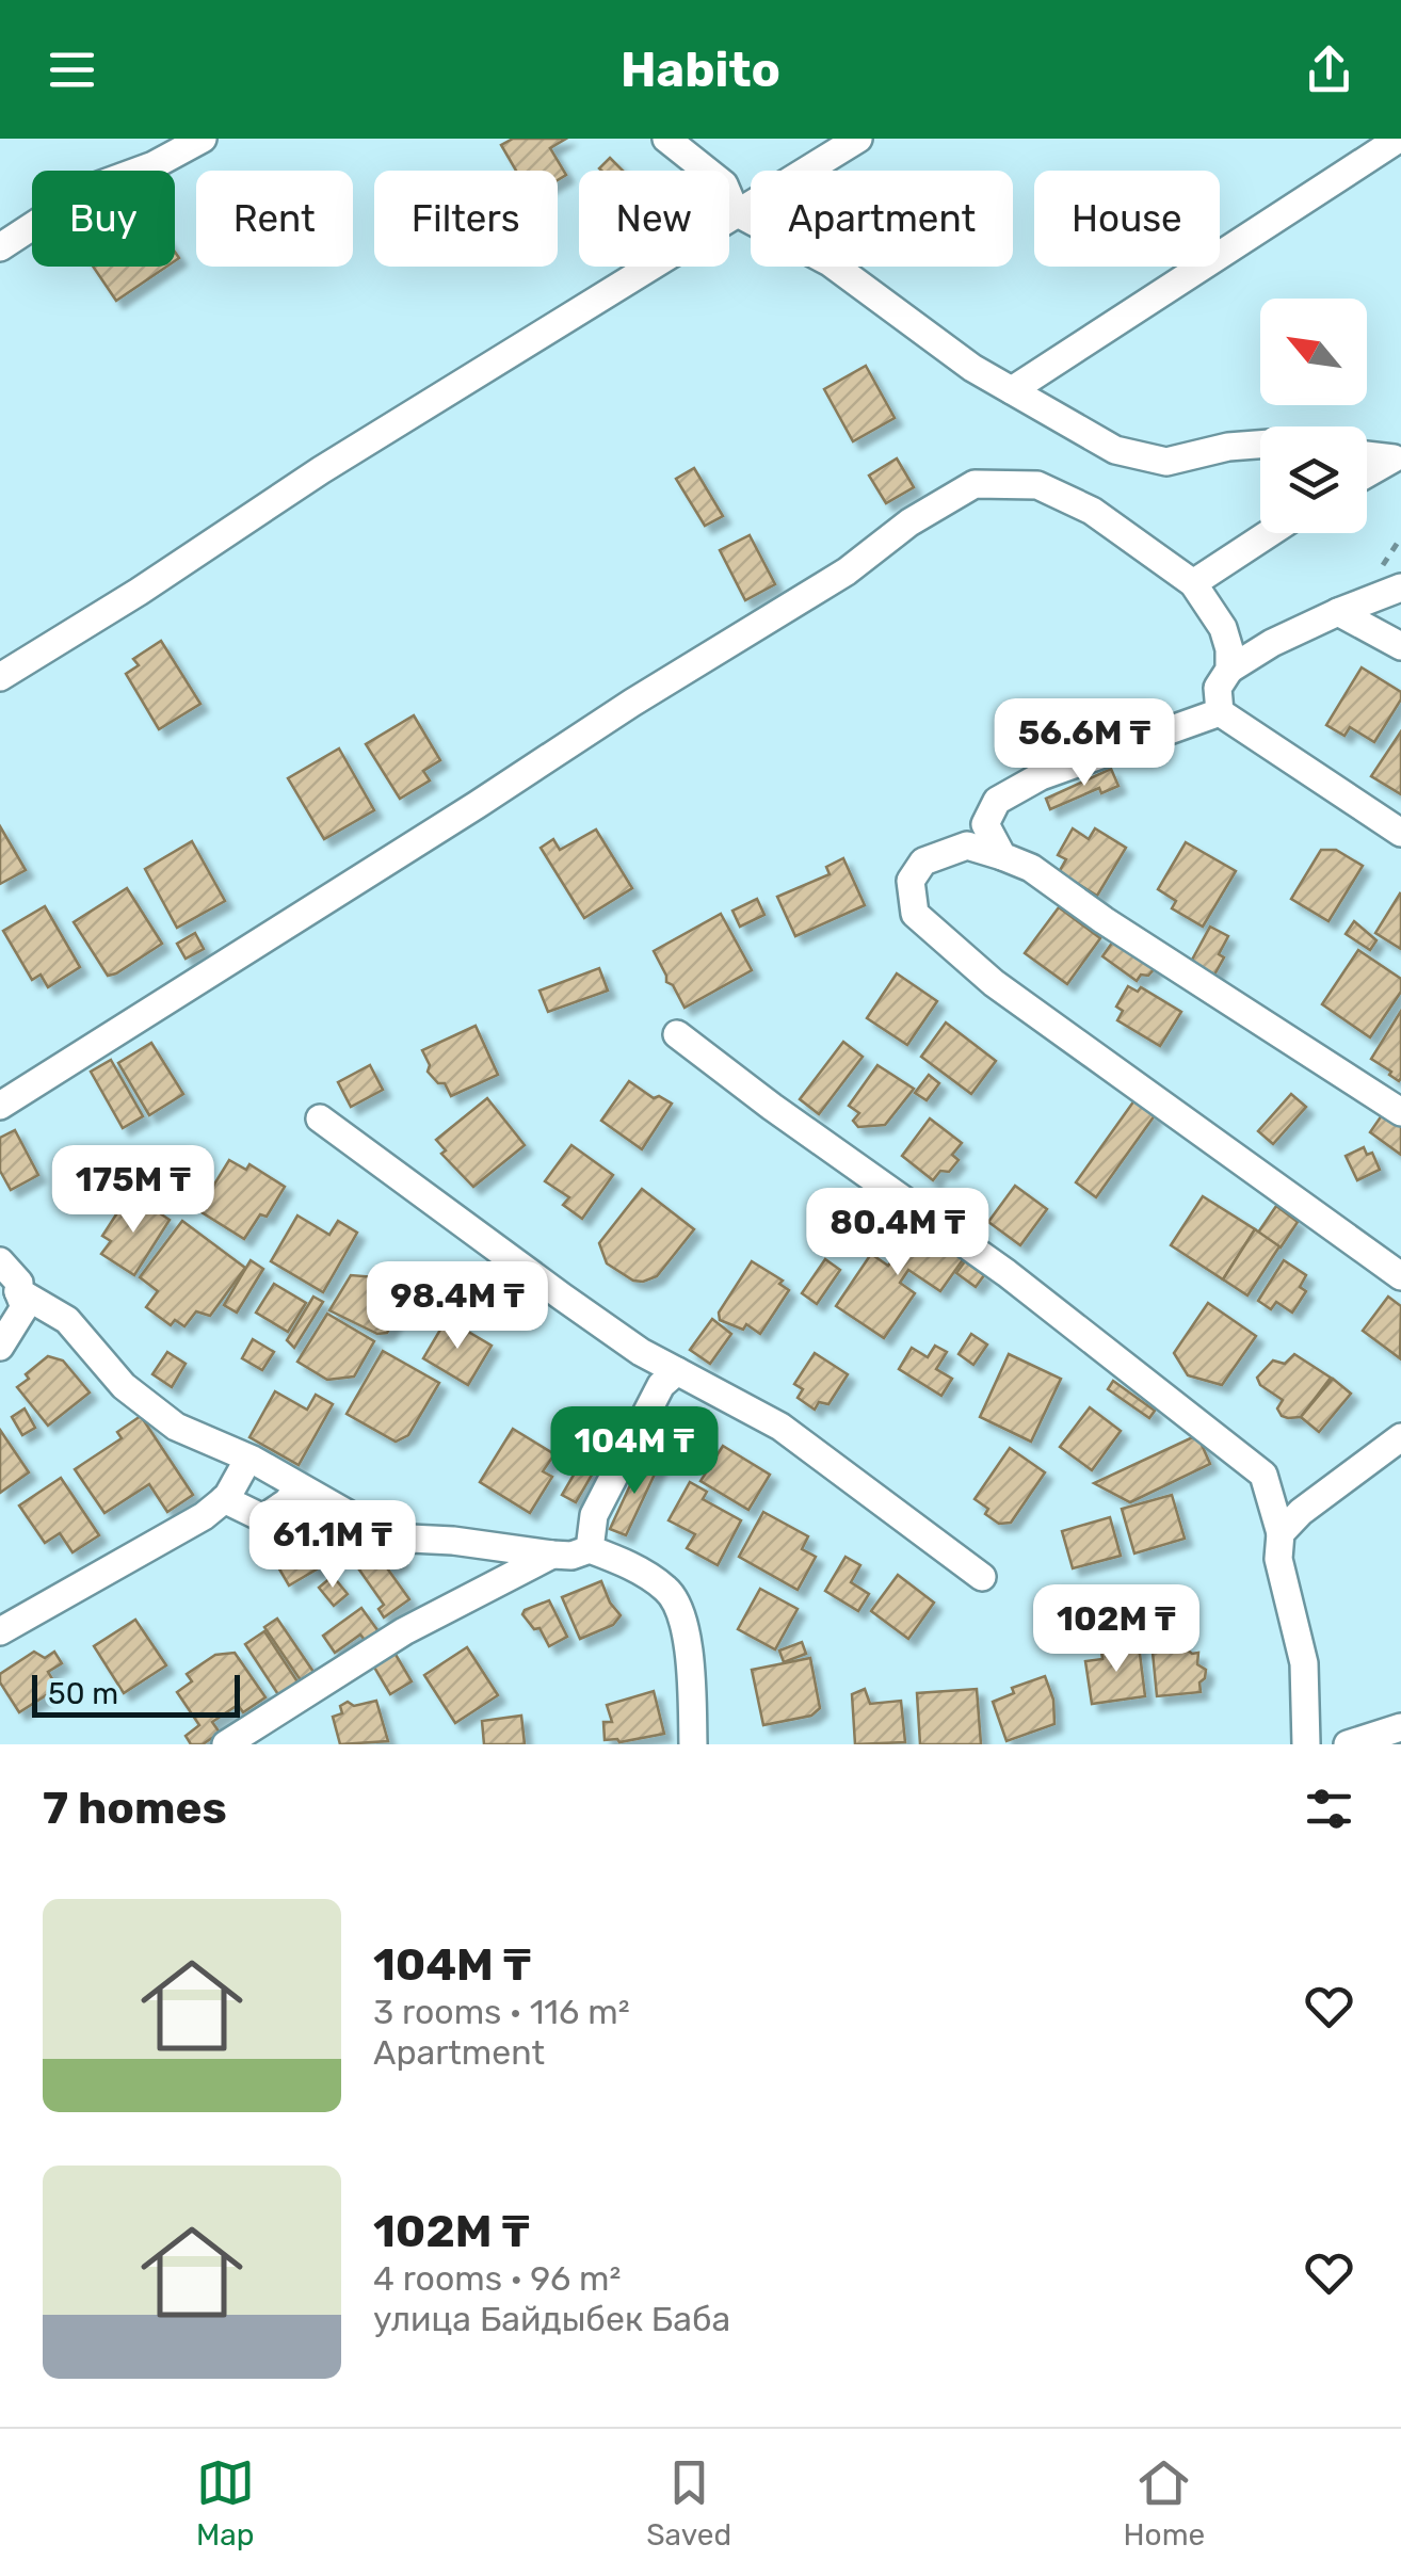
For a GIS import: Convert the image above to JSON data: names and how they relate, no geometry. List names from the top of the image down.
{
  "scale_bar": "50 m",
  "north": "top left",
  "page": {
    "header": "Habito",
    "chip": [
      "Buy",
      "Rent",
      "Filters",
      "New",
      "Apartment",
      "House"
    ],
    "price": [
      "56.6M ₸",
      "175M ₸",
      "80.4M ₸",
      "98.4M ₸",
      "104M ₸",
      "61.1M ₸",
      "102M ₸"
    ],
    "scale": "50 m",
    "heading": "7 homes",
    "list": [
      {
        "name": "104M ₸",
        "note": "3 rooms · 116 m² · Apartment"
      },
      {
        "name": "102M ₸",
        "note": "4 rooms · 96 m² · улица Байдыбек Баба"
      }
    ],
    "tabs": ["Map", "Saved", "Home"]
  }
}
